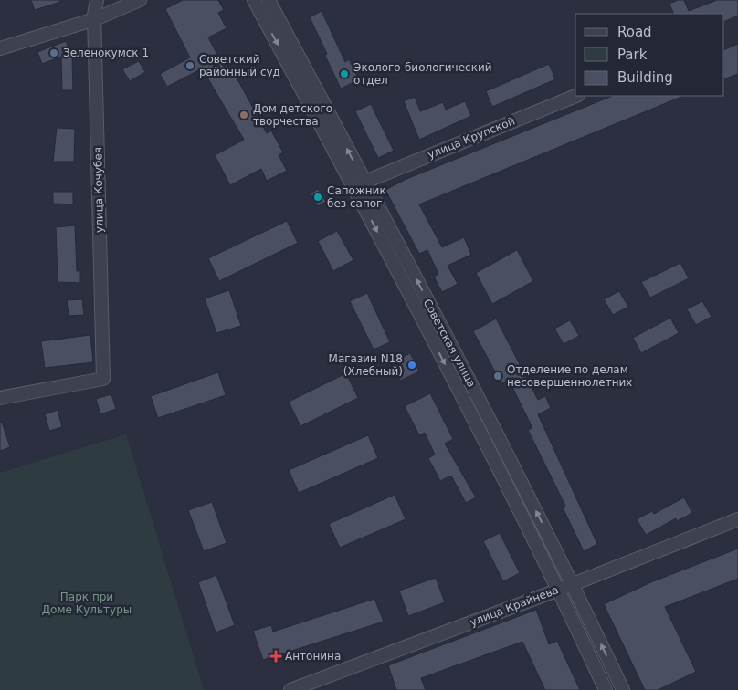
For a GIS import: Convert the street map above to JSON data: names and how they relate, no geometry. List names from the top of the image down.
{
  "streets": {
    "street": [
      "улица Крупской",
      "улица Кочубея",
      "Советская улица",
      "улица Крайнева"
    ]
  },
  "crossings": [
    ["улица Крупской", "Советская улица"],
    ["Советская улица", "улица Крайнева"]
  ],
  "parks": ["Парк при Доме Культуры"],
  "places": {
    "other": [
      "Зеленокумск 1",
      "Советский районный суд",
      "Эколого-биологический отдел",
      "Дом детского творчества",
      "Сапожник без сапог",
      "Магазин N18 (Хлебный)",
      "Отделение по делам несовершеннолетних"
    ],
    "health": ["Антонина"]
  },
  "legend": ["Road", "Park", "Building"]
}
